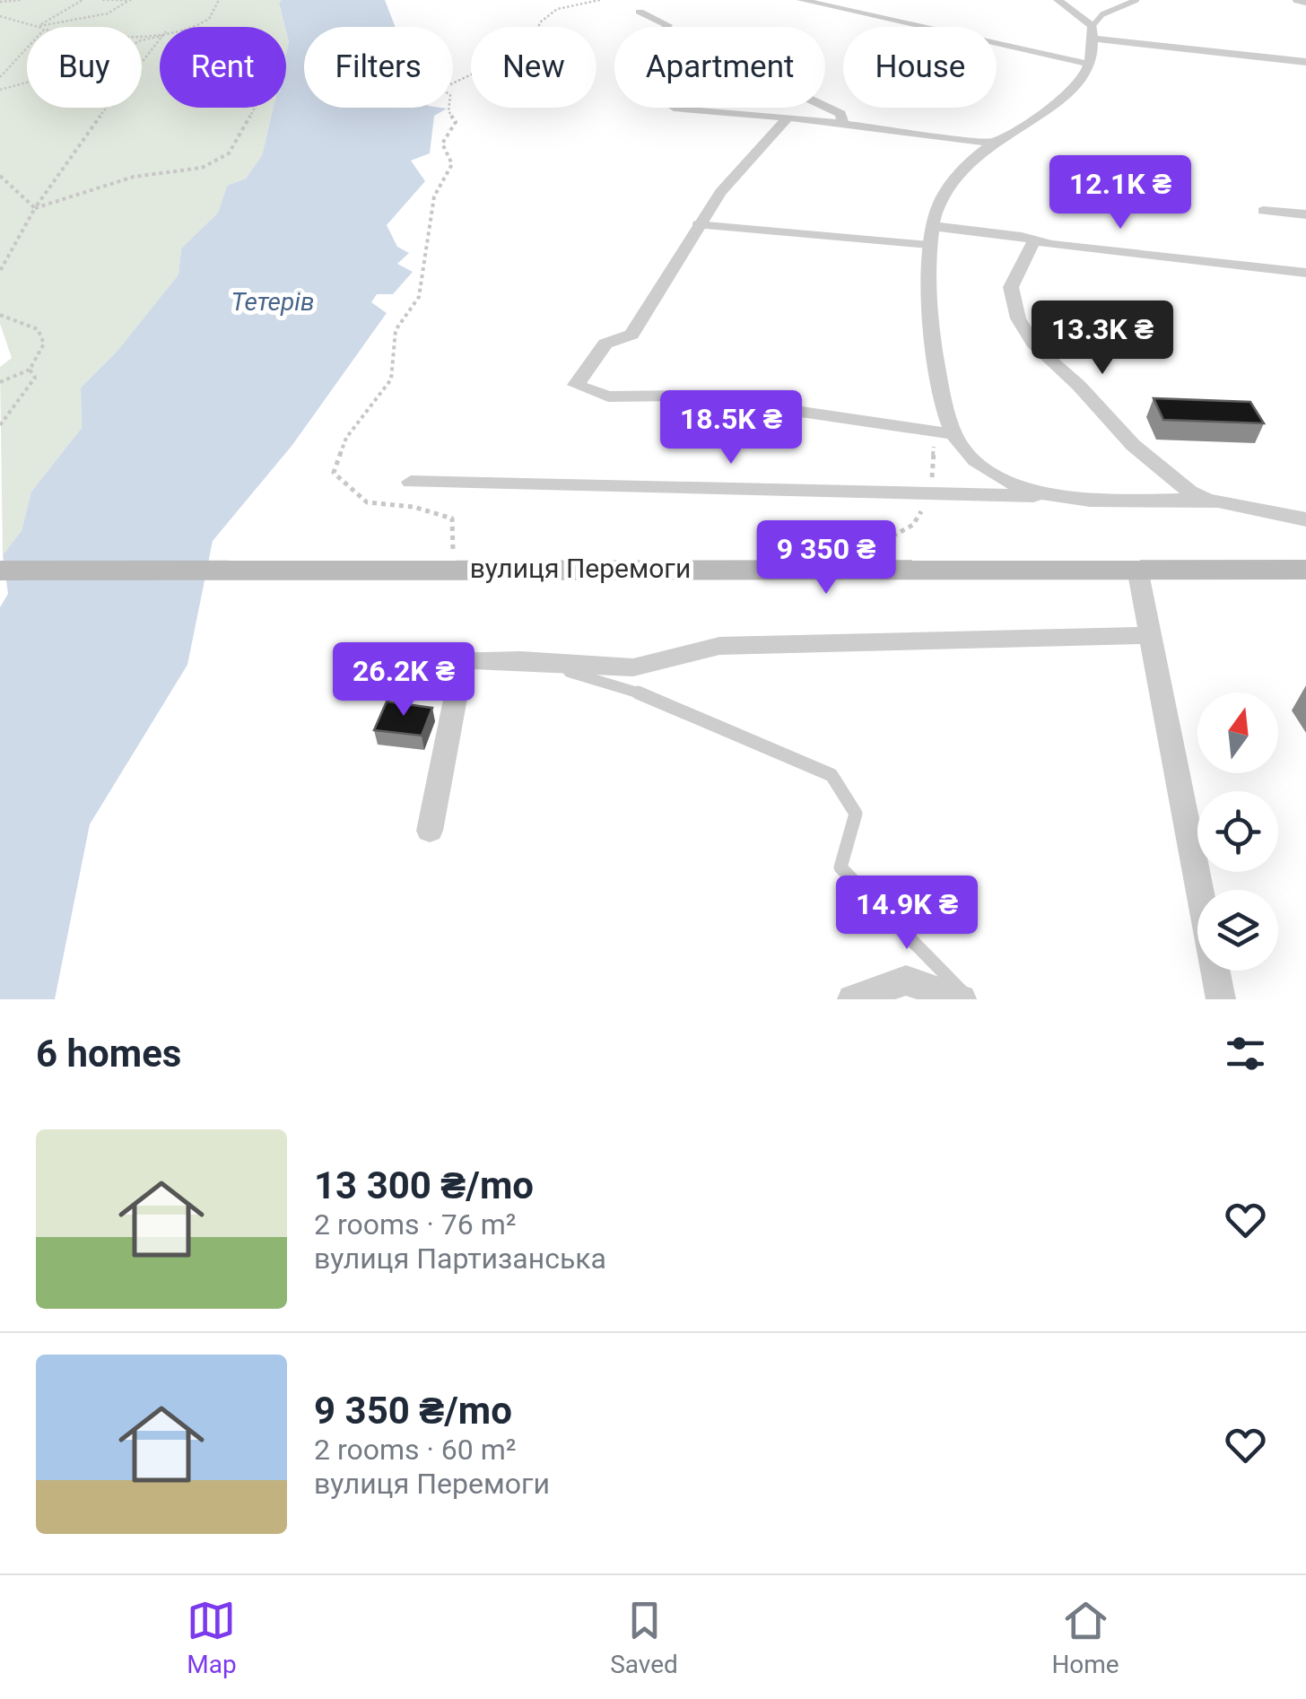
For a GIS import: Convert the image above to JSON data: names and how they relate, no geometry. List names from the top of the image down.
{
  "streets": {
    "main road": ["вулиця Перемоги"]
  },
  "water": ["Тетерів"],
  "north": "top",
  "page": {
    "chip": [
      "Buy",
      "Rent",
      "Filters",
      "New",
      "Apartment",
      "House"
    ],
    "price": [
      "12.1K ₴",
      "13.3K ₴",
      "18.5K ₴",
      "9 350 ₴",
      "26.2K ₴",
      "14.9K ₴"
    ],
    "heading": "6 homes",
    "list": [
      {
        "name": "13 300 ₴/mo",
        "note": "2 rooms · 76 m² · вулиця Партизанська"
      },
      {
        "name": "9 350 ₴/mo",
        "note": "2 rooms · 60 m² · вулиця Перемоги"
      }
    ],
    "tabs": ["Map", "Saved", "Home"]
  }
}
